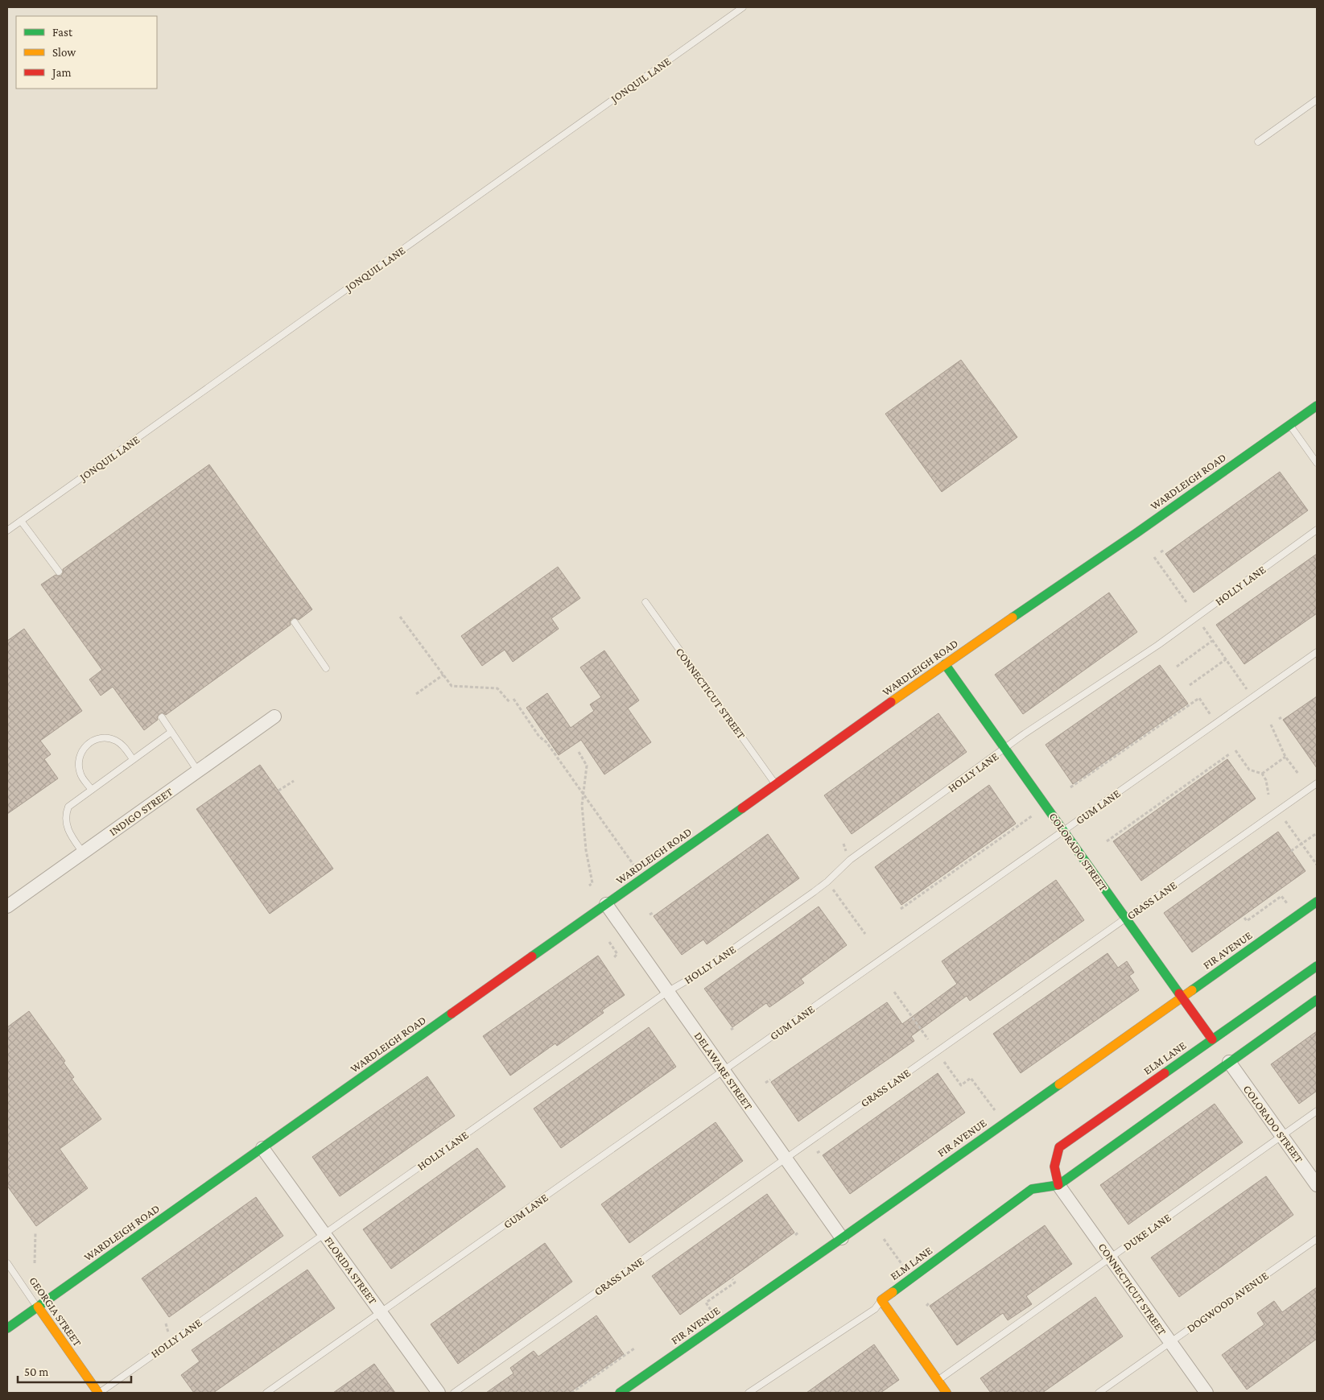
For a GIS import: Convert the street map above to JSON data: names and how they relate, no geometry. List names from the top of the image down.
{
  "streets": {
    "street": [
      "WARDLEIGH ROAD",
      "CONNECTICUT STREET",
      "INDIGO STREET",
      "COLORADO STREET",
      "FIR AVENUE",
      "ELM LANE",
      "DELAWARE STREET",
      "FLORIDA STREET",
      "GEORGIA STREET"
    ],
    "lane": [
      "JONQUIL LANE",
      "HOLLY LANE",
      "GUM LANE",
      "GRASS LANE",
      "DUKE LANE",
      "DOGWOOD AVENUE"
    ]
  },
  "crossings": [
    ["WARDLEIGH ROAD", "CONNECTICUT STREET"],
    ["WARDLEIGH ROAD", "COLORADO STREET"],
    ["WARDLEIGH ROAD", "DELAWARE STREET"],
    ["WARDLEIGH ROAD", "FLORIDA STREET"],
    ["WARDLEIGH ROAD", "GEORGIA STREET"],
    ["HOLLY LANE", "COLORADO STREET"],
    ["HOLLY LANE", "DELAWARE STREET"],
    ["HOLLY LANE", "FLORIDA STREET"],
    ["HOLLY LANE", "GEORGIA STREET"],
    ["CONNECTICUT STREET", "ELM LANE"],
    ["CONNECTICUT STREET", "DUKE LANE"],
    ["CONNECTICUT STREET", "DOGWOOD AVENUE"],
    ["GUM LANE", "COLORADO STREET"],
    ["GUM LANE", "DELAWARE STREET"],
    ["GUM LANE", "FLORIDA STREET"],
    ["COLORADO STREET", "GRASS LANE"],
    ["COLORADO STREET", "FIR AVENUE"],
    ["COLORADO STREET", "ELM LANE"],
    ["COLORADO STREET", "DUKE LANE"],
    ["GRASS LANE", "DELAWARE STREET"],
    ["FIR AVENUE", "DELAWARE STREET"]
  ],
  "legend": ["Fast", "Slow", "Jam"],
  "scale_bar": "50 m"
}
